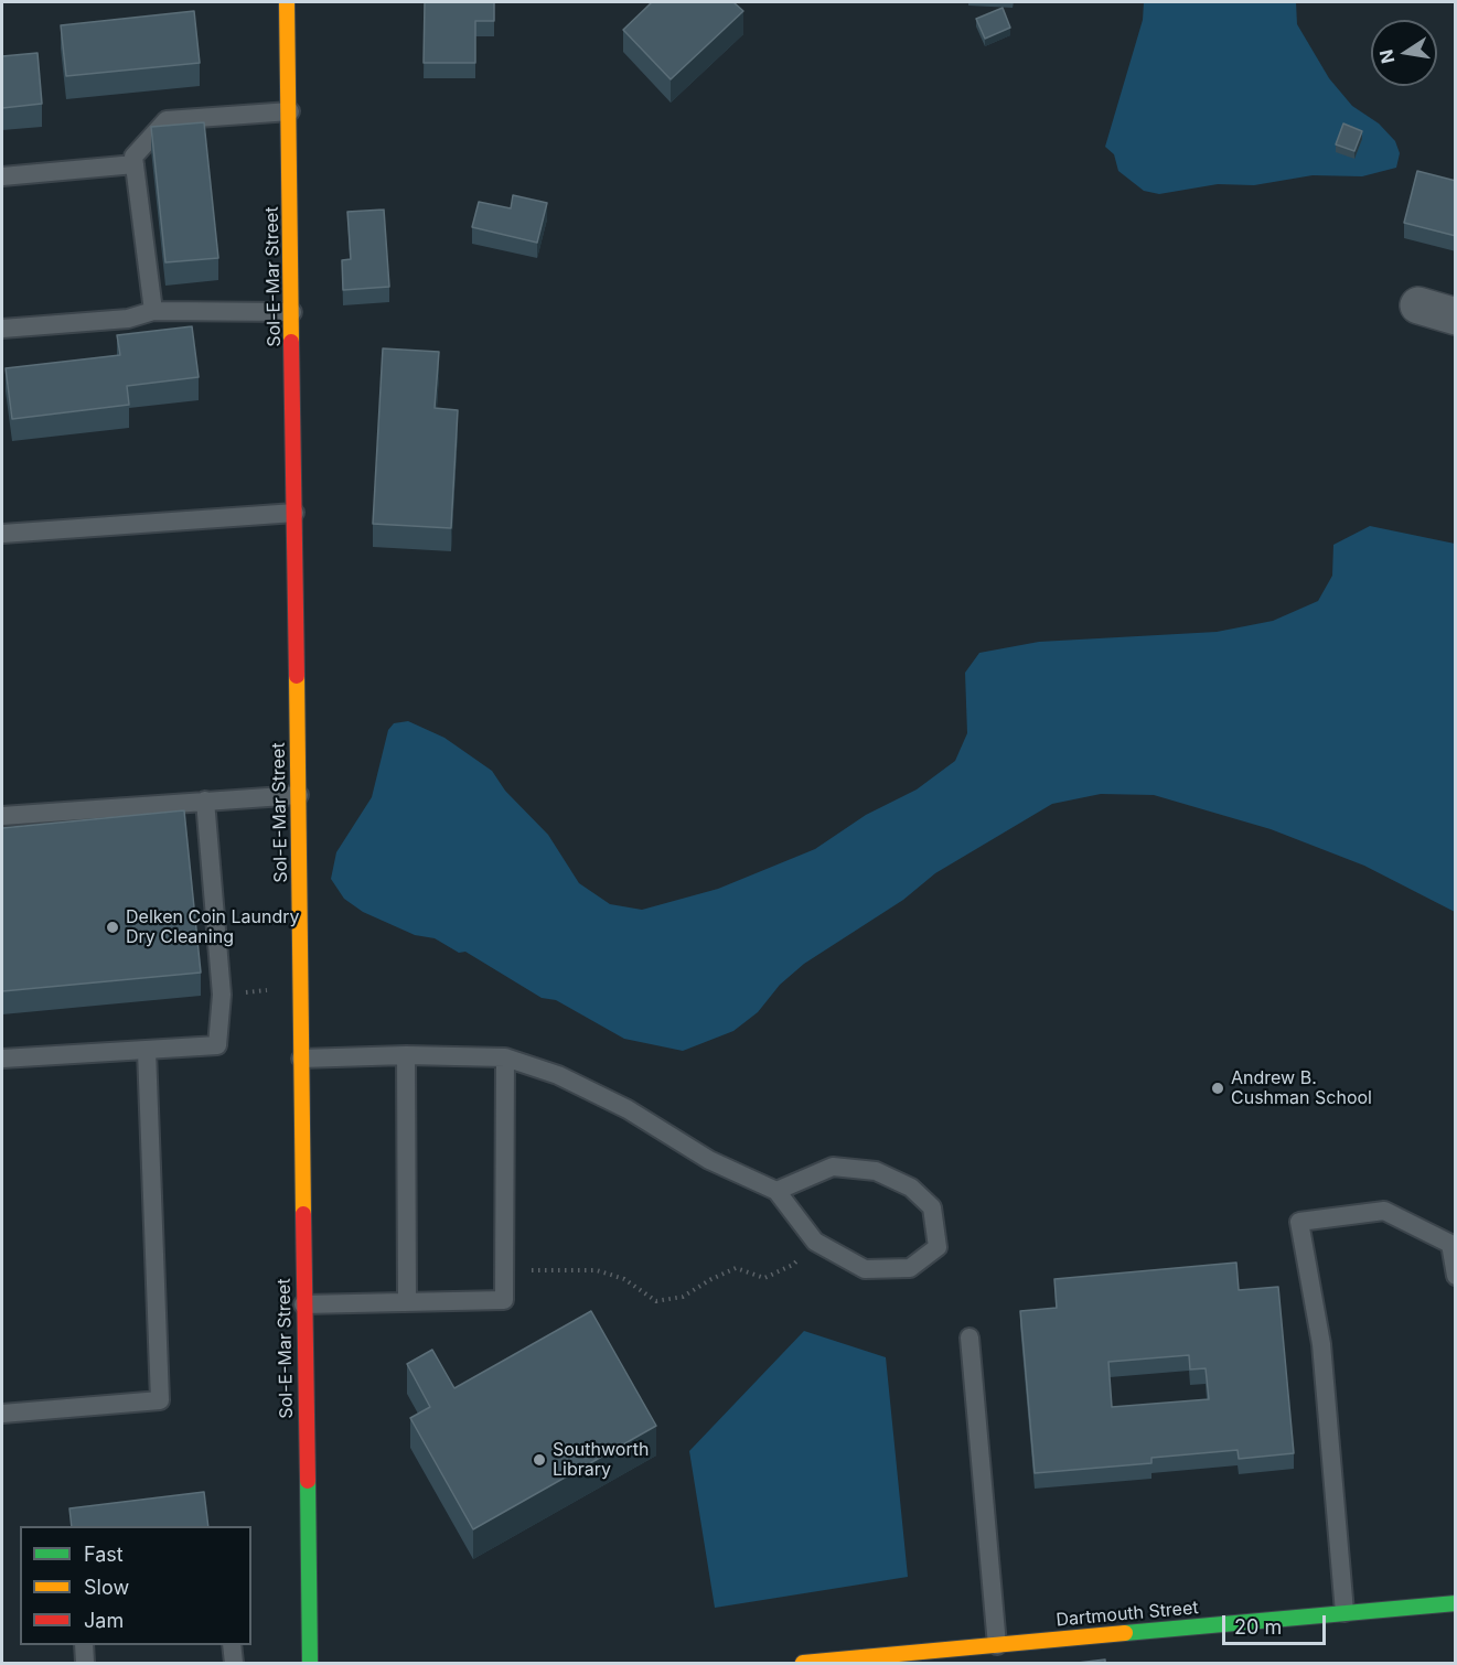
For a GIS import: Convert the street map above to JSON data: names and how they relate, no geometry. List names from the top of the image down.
{
  "streets": {
    "street": ["Sol-E-Mar Street", "Dartmouth Street"]
  },
  "places": ["Delken Coin Laundry Dry Cleaning", "Andrew B. Cushman School", "Southworth Library"],
  "legend": ["Fast", "Slow", "Jam"],
  "scale_bar": "20 m",
  "north": "left"
}
